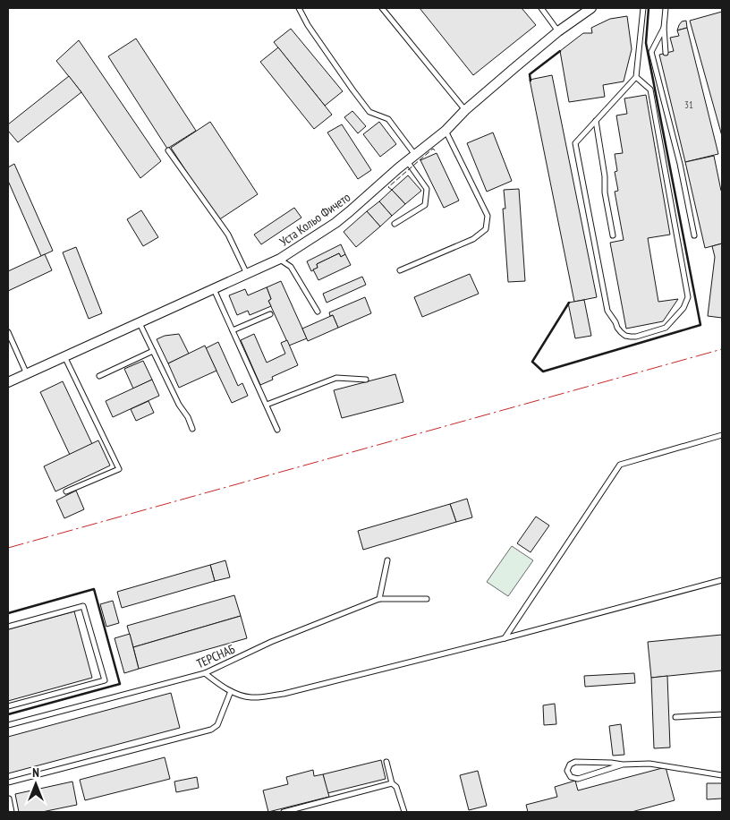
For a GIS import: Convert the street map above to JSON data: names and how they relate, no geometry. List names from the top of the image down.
{
  "streets": {
    "street": ["Уста Кольо Фичето"],
    "lane": ["ТЕРСНАБ"]
  },
  "house_numbers": ["31"],
  "north": "top"
}
